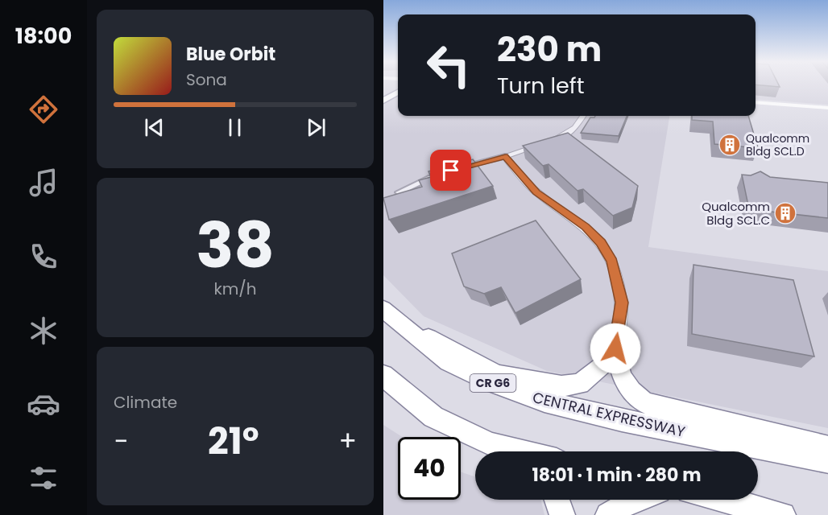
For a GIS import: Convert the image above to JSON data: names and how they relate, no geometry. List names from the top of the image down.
{
  "streets": {
    "main road": ["CR G6", "CENTRAL EXPRESSWAY"]
  },
  "places": {
    "building": ["Qualcomm Bldg SCL.D", "Qualcomm Bldg SCL.C"]
  },
  "page": {
    "tabs": "18:00",
    "turn": ["230 m", "Turn left"],
    "song": ["Blue Orbit", "Sona"],
    "tile": [
      ["38", "km/h"],
      "Climate"
    ],
    "heat": ["−", "21°", "+"],
    "limit": "40",
    "trip": "18:01 · 1 min · 280 m"
  }
}
